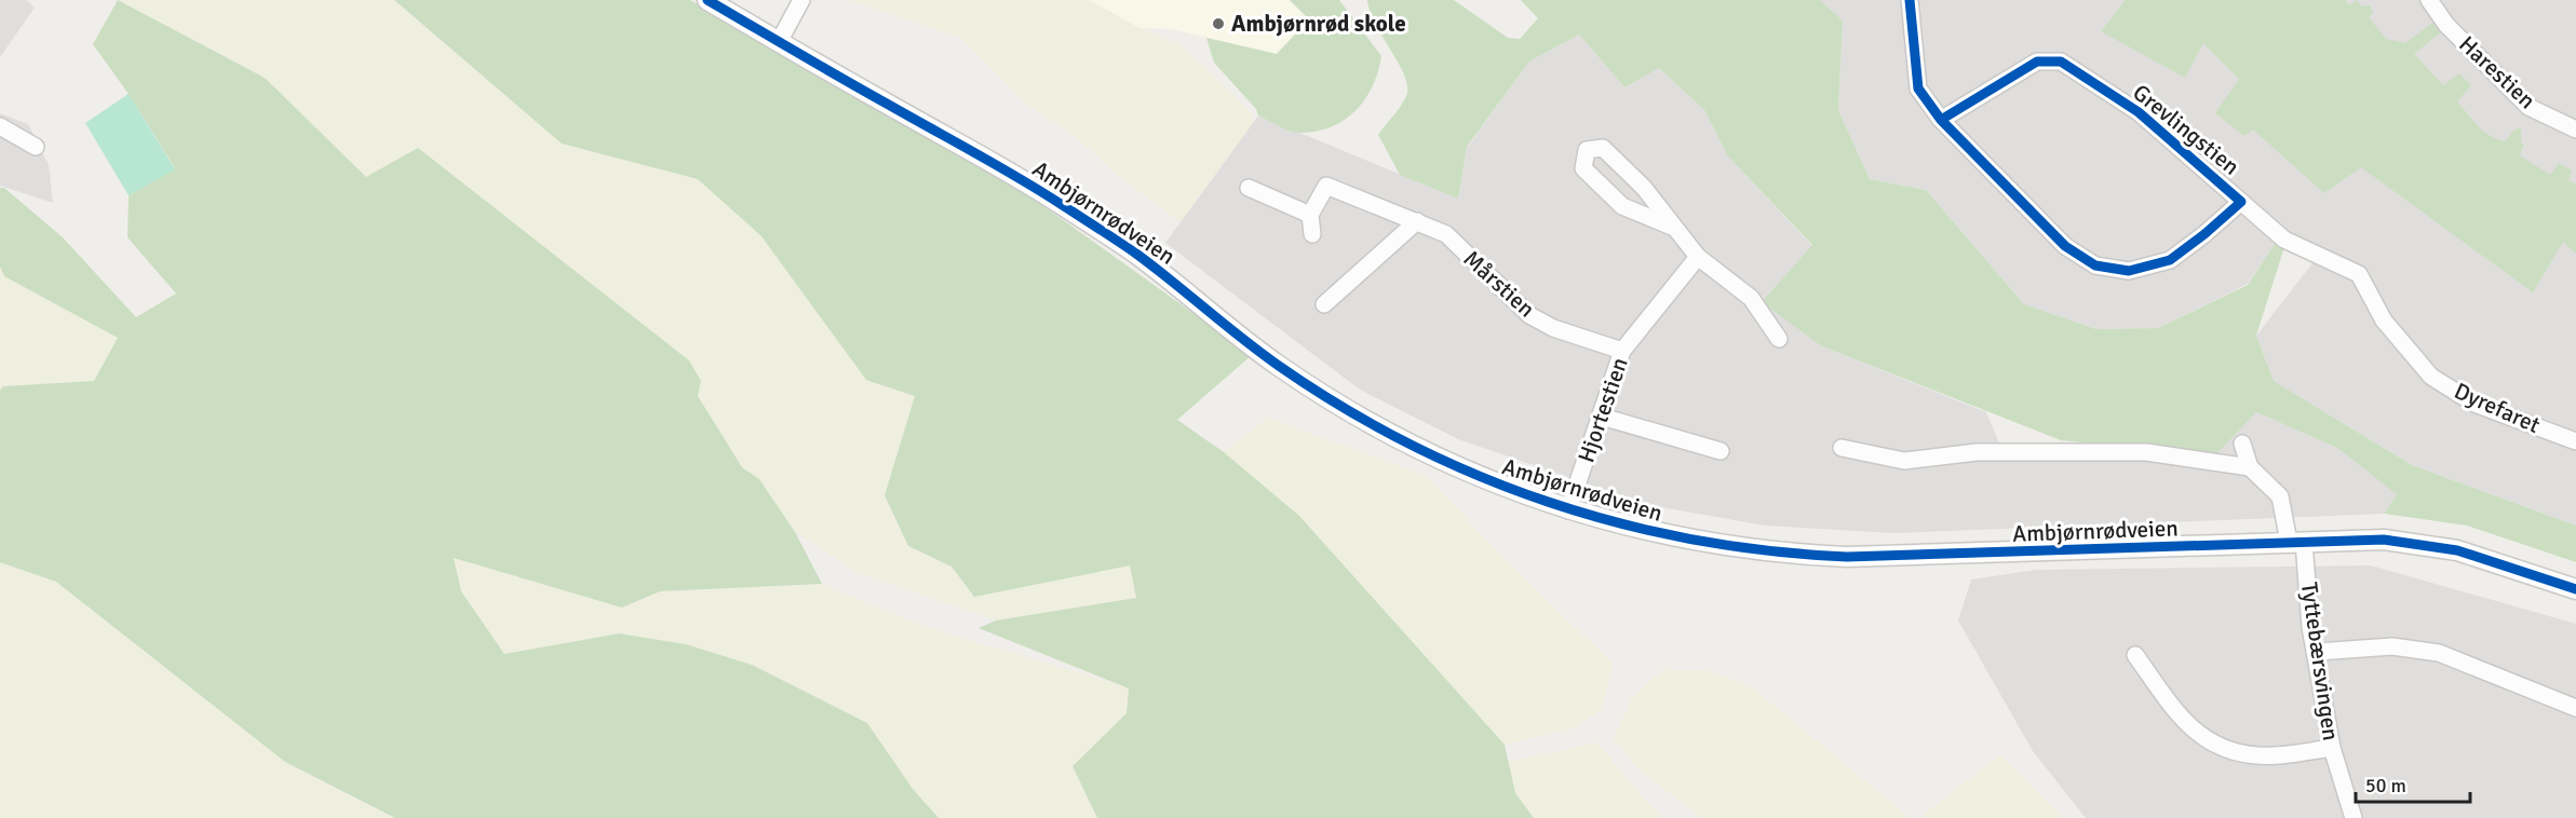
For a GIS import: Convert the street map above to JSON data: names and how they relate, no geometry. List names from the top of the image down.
{
  "streets": {
    "street": [
      "Harestien",
      "Grevlingstien",
      "Ambjørnrødveien",
      "Mårstien",
      "Dyrefaret",
      "Hjortestien",
      "Tyttebærsvingen"
    ]
  },
  "crossings": [
    ["Grevlingstien", "Dyrefaret"],
    ["Ambjørnrødveien", "Hjortestien"],
    ["Ambjørnrødveien", "Tyttebærsvingen"],
    ["Mårstien", "Hjortestien"]
  ],
  "places": ["Ambjørnrød skole"],
  "scale_bar": "50 m"
}
